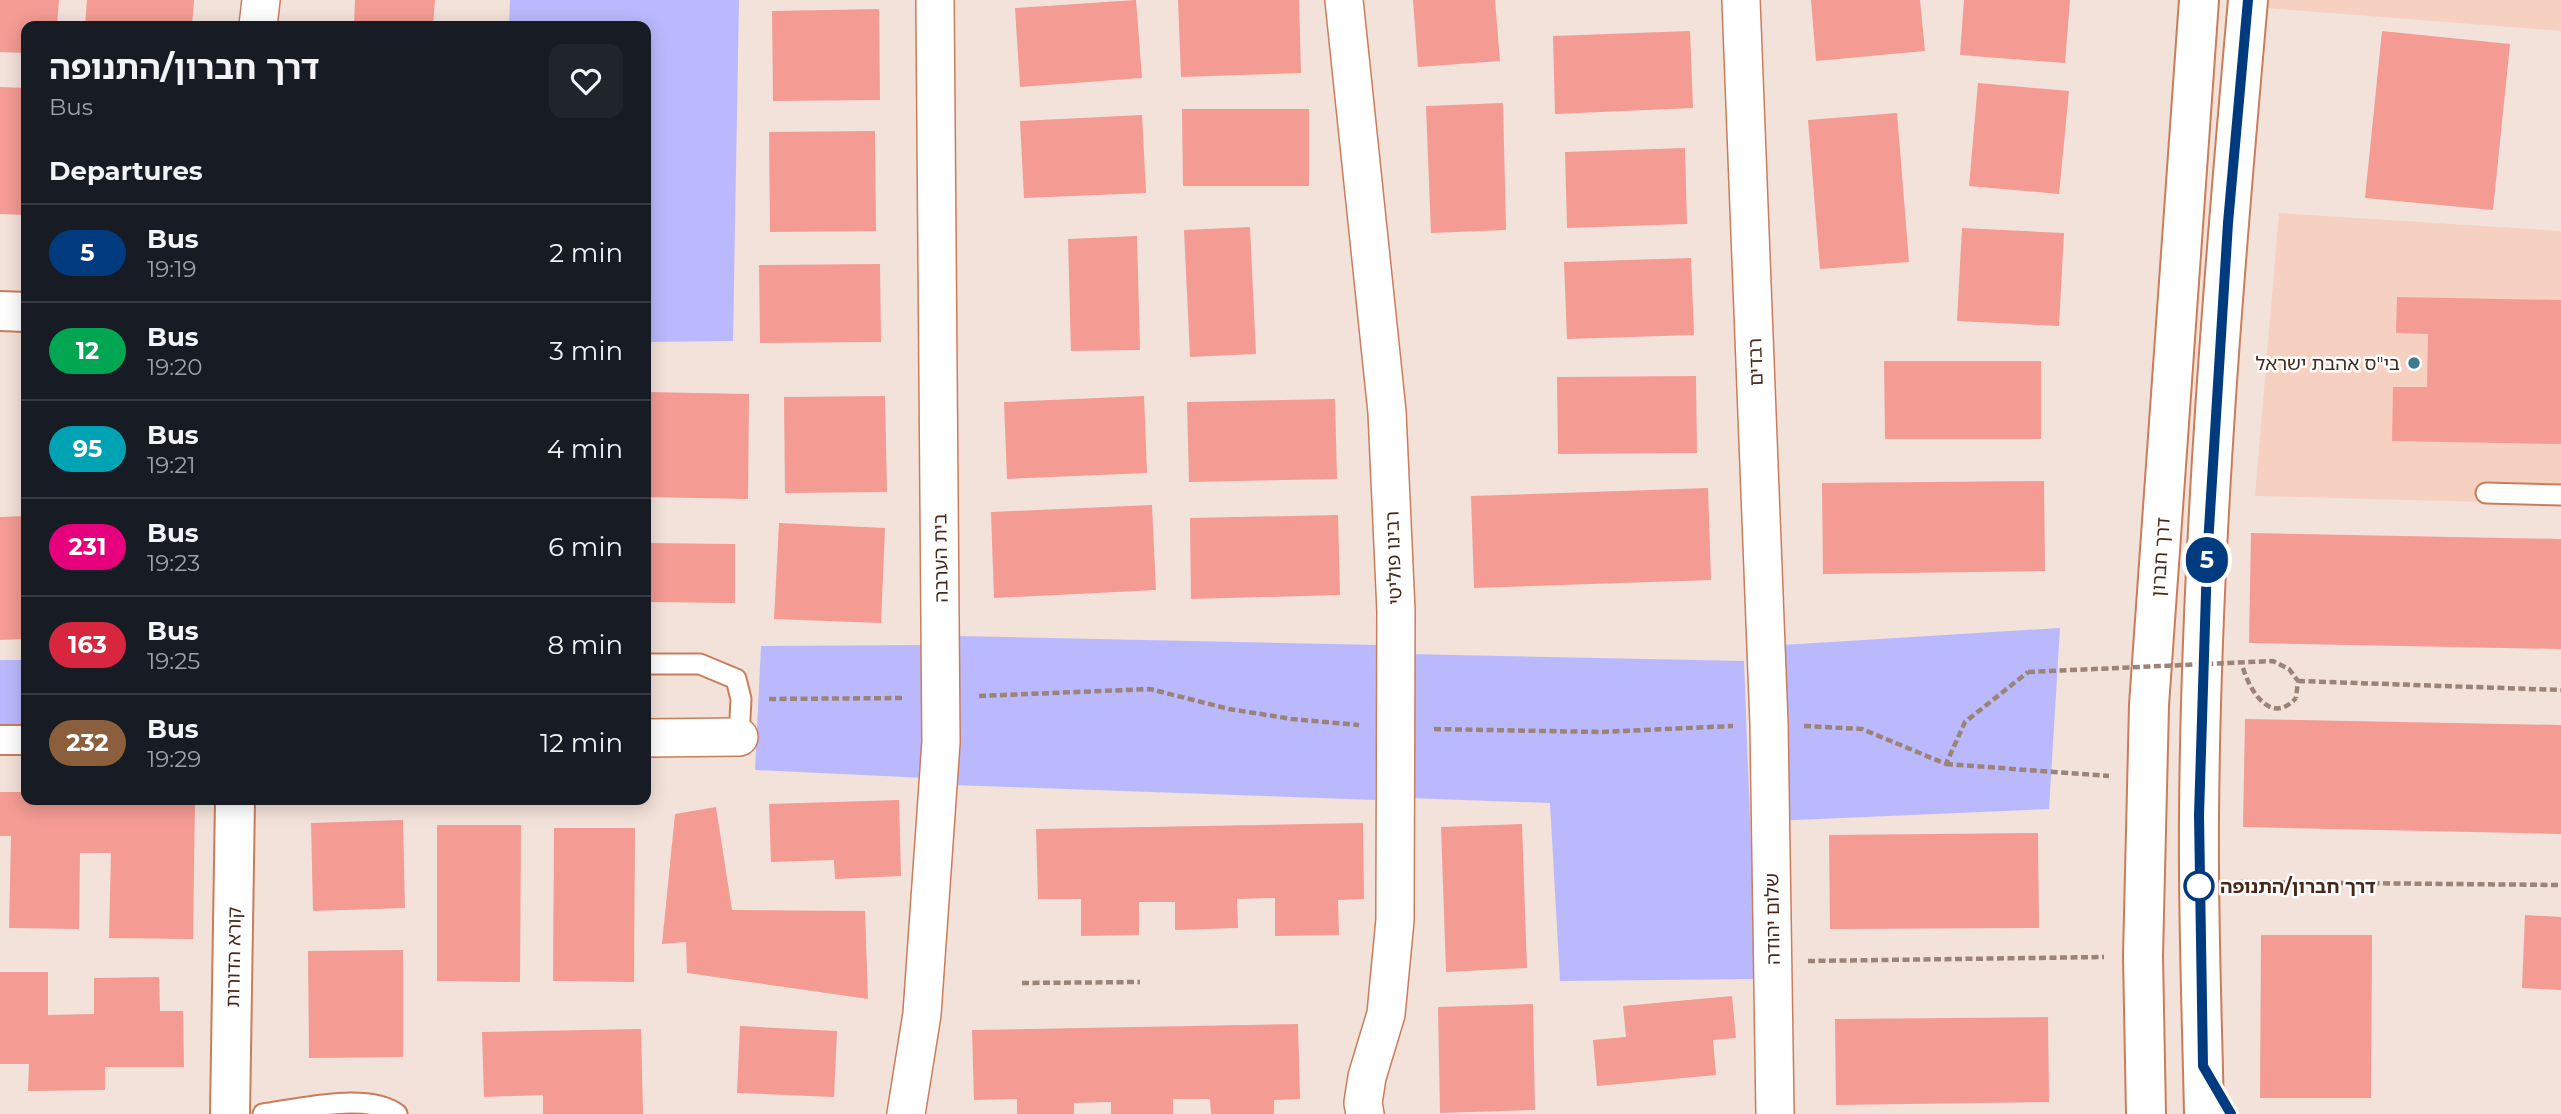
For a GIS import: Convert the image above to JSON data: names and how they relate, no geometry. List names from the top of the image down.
{
  "streets": {
    "main road": ["דרך חברון", "קורא הדורות"],
    "street": [
      "רבדים",
      "בית הערבה",
      "רבינו פוליטי",
      "שלום יהודה"
    ]
  },
  "crossings": [
    ["רבדים", "שלום יהודה"]
  ],
  "places": ["בי\"ס אהבת ישראל", "דרך חברון/התנופה"],
  "lines": ["bus line 5"],
  "page": {
    "on_map": "5",
    "heading": [
      ["דרך חברון/התנופה", "Bus"],
      "Departures"
    ],
    "list": [
      {
        "mark": "5",
        "name": "Bus",
        "note": "19:19",
        "value": "2 min"
      },
      {
        "mark": "12",
        "name": "Bus",
        "note": "19:20",
        "value": "3 min"
      },
      {
        "mark": "95",
        "name": "Bus",
        "note": "19:21",
        "value": "4 min"
      },
      {
        "mark": "231",
        "name": "Bus",
        "note": "19:23",
        "value": "6 min"
      },
      {
        "mark": "163",
        "name": "Bus",
        "note": "19:25",
        "value": "8 min"
      },
      {
        "mark": "232",
        "name": "Bus",
        "note": "19:29",
        "value": "12 min"
      }
    ]
  }
}
